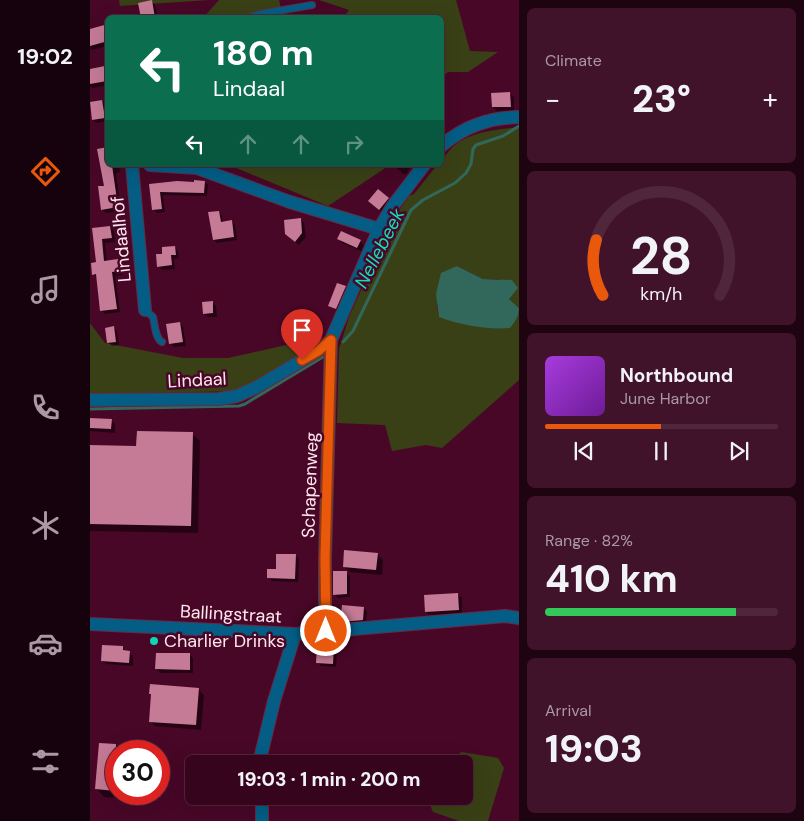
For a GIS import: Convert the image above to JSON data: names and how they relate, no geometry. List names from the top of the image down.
{
  "streets": {
    "street": [
      "Lindaalhof",
      "Lindaal",
      "Schapenweg",
      "Ballingstraat"
    ]
  },
  "crossings": [
    ["Lindaal", "Schapenweg"],
    ["Schapenweg", "Ballingstraat"]
  ],
  "water": ["Nellebeek"],
  "places": ["Charlier Drinks"],
  "page": {
    "tabs": "19:02",
    "tile": [
      "Climate",
      ["Range · 82%", "410 km"],
      ["Arrival", "19:03"]
    ],
    "turn": ["180 m", "Lindaal"],
    "heat": ["−", "23°", "+"],
    "song": ["Northbound", "June Harbor"],
    "limit": "30",
    "trip": "19:03 · 1 min · 200 m",
    "gauge": ["28", "km/h"]
  }
}
